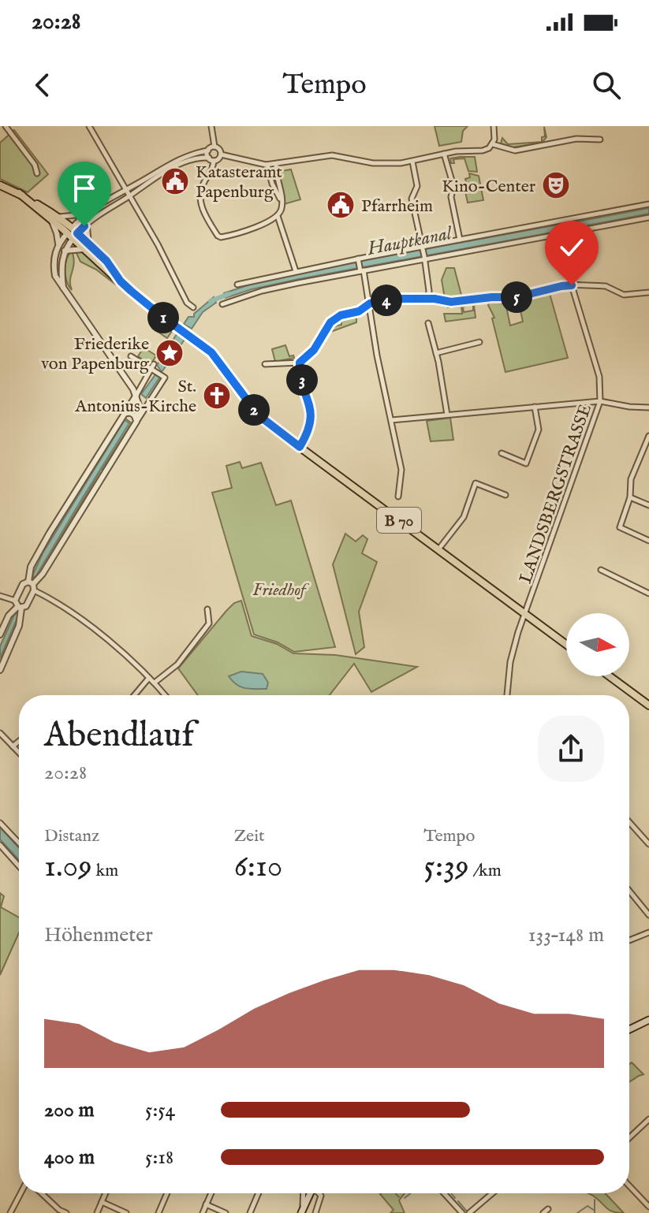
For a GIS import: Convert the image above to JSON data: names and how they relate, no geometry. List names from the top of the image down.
{
  "streets": {
    "main road": ["B 70"],
    "street": ["LANDSBERGSTRASSE"]
  },
  "crossings": [
    ["LANDSBERGSTRASSE", "B 70"]
  ],
  "water": ["Hauptkanal"],
  "parks": ["Friedhof"],
  "places": {
    "public building": ["Katasteramt Papenburg", "Pfarrheim"],
    "theatre": ["Kino-Center"],
    "place": ["Friederike von Papenburg"],
    "church": ["St. Antonius-Kirche"]
  },
  "north": "right",
  "page": {
    "status": "20:28",
    "header": "Tempo",
    "pins": [
      "5",
      "4",
      "1",
      "3",
      "2"
    ],
    "heading": ["Abendlauf", "20:28"],
    "stats": [
      ["Distanz", "1.09 km"],
      ["Zeit", "6:10"],
      ["Tempo", "5:39 /km"]
    ],
    "chart": ["Höhenmeter", "133–148 m"],
    "list": [
      {
        "name": "200 m",
        "note": "5:54"
      },
      {
        "name": "400 m",
        "note": "5:18"
      }
    ]
  }
}
